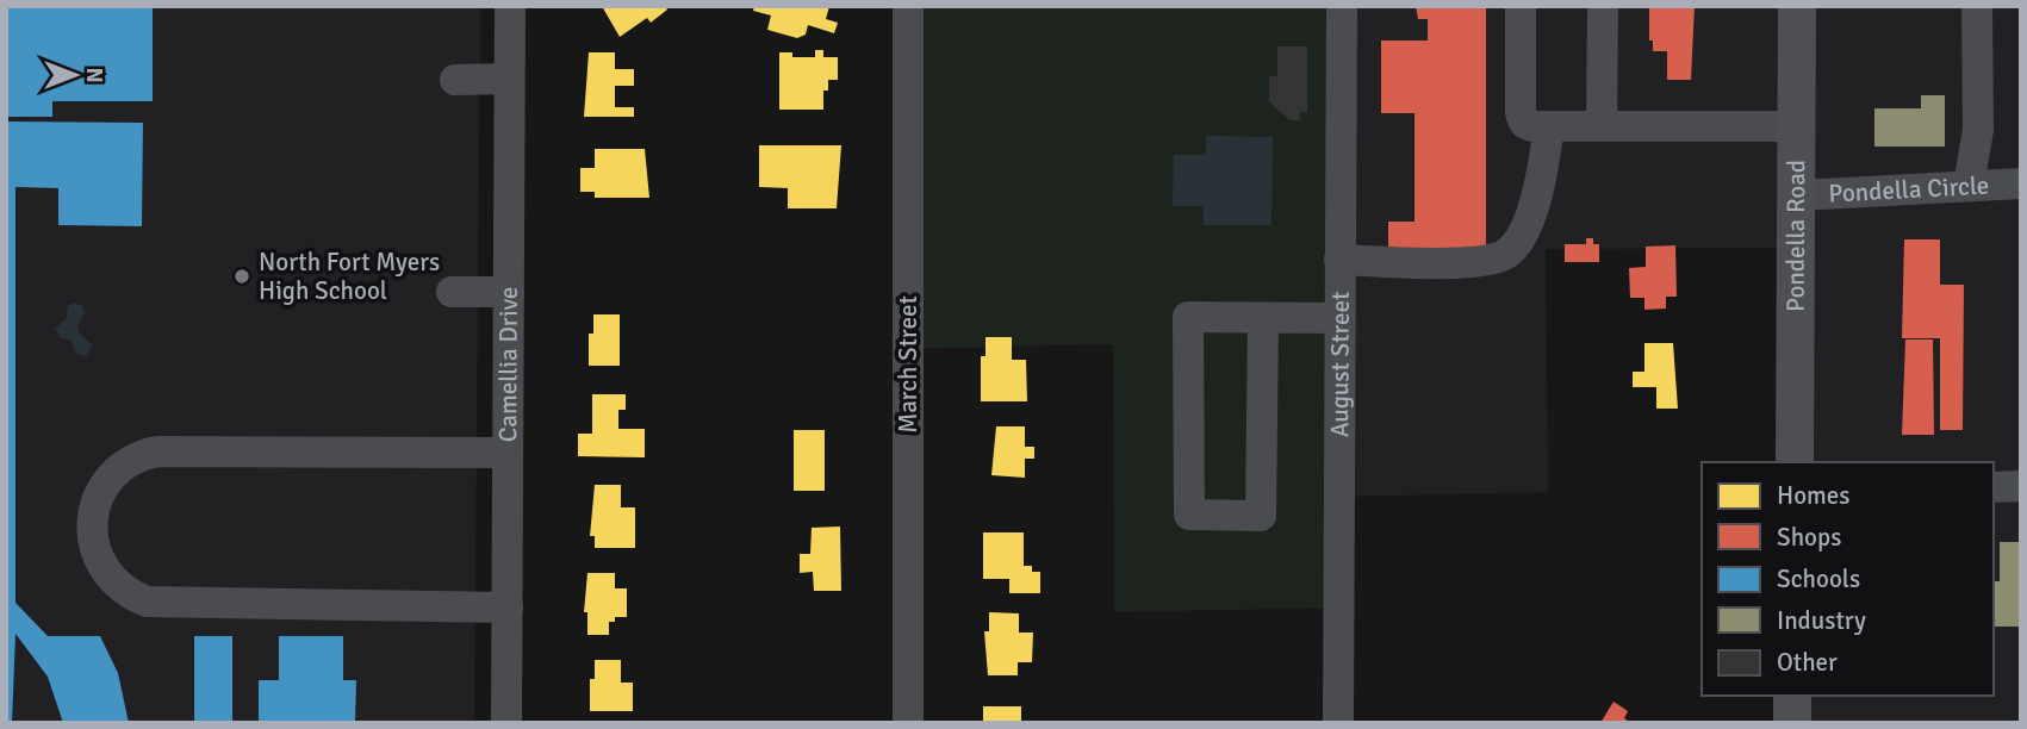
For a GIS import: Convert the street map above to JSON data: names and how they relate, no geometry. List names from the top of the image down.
{
  "streets": {
    "main road": ["Pondella Road"],
    "street": [
      "Pondella Circle",
      "Camellia Drive",
      "March Street",
      "August Street"
    ]
  },
  "crossings": [
    ["Pondella Circle", "Pondella Road"]
  ],
  "places": ["North Fort Myers High School"],
  "legend": [
    "Homes",
    "Shops",
    "Schools",
    "Industry",
    "Other"
  ],
  "north": "right"
}
